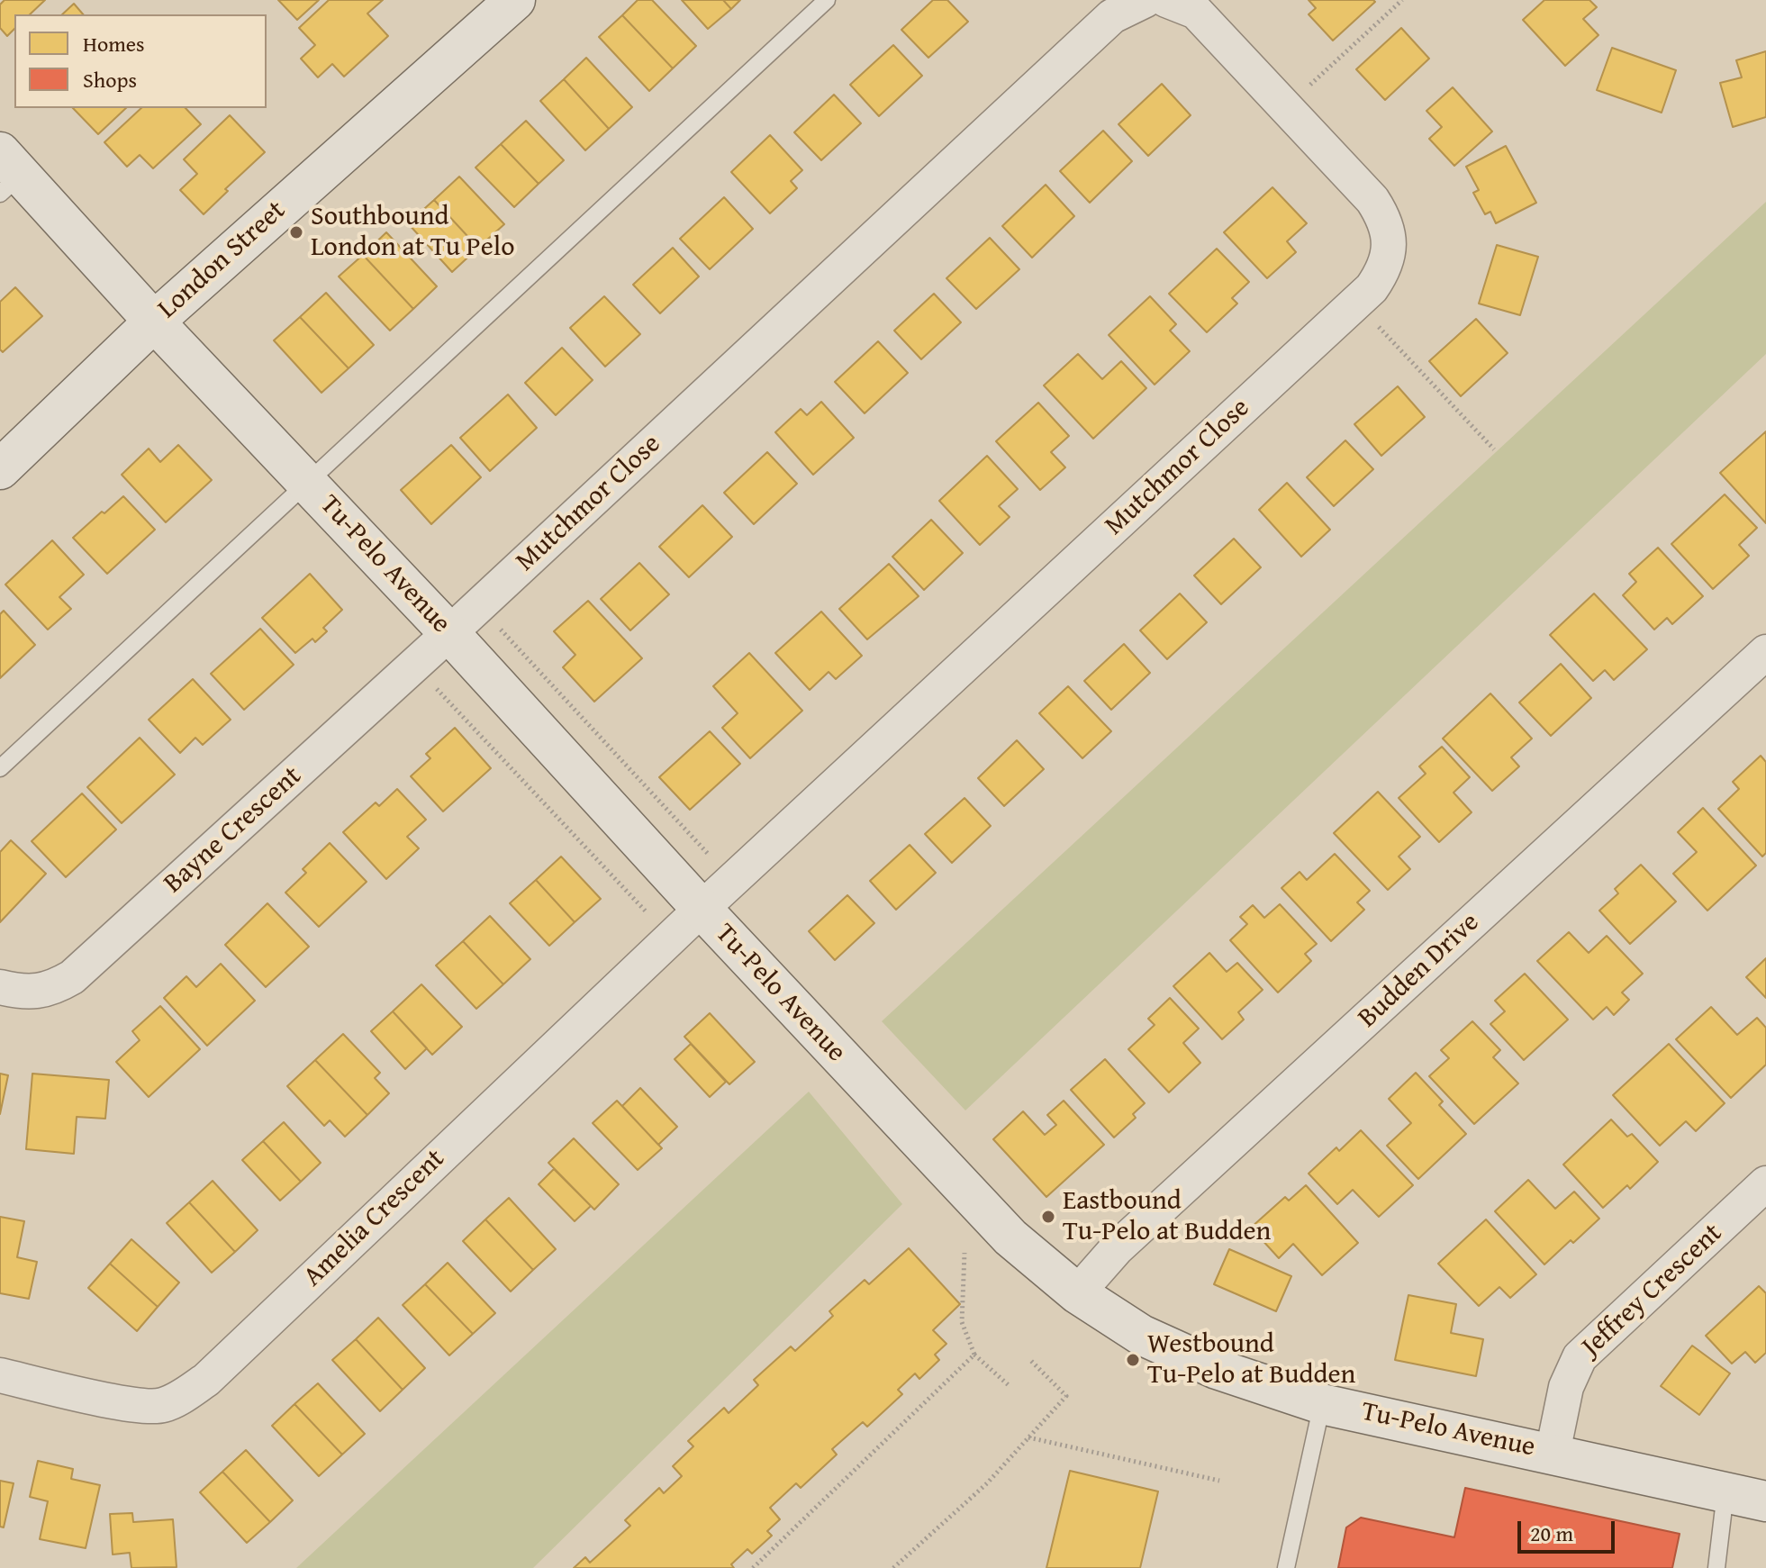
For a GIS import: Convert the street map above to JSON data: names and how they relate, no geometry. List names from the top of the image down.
{
  "streets": {
    "street": [
      "London Street",
      "Mutchmor Close",
      "Tu-Pelo Avenue",
      "Bayne Crescent",
      "Budden Drive",
      "Amelia Crescent",
      "Jeffrey Crescent"
    ]
  },
  "crossings": [
    ["London Street", "Tu-Pelo Avenue"],
    ["Mutchmor Close", "Tu-Pelo Avenue"],
    ["Mutchmor Close", "Bayne Crescent"],
    ["Mutchmor Close", "Amelia Crescent"],
    ["Tu-Pelo Avenue", "Bayne Crescent"],
    ["Tu-Pelo Avenue", "Budden Drive"],
    ["Tu-Pelo Avenue", "Amelia Crescent"],
    ["Tu-Pelo Avenue", "Jeffrey Crescent"]
  ],
  "places": ["Southbound London at Tu Pelo", "Eastbound Tu-Pelo at Budden", "Westbound Tu-Pelo at Budden"],
  "legend": ["Homes", "Shops"],
  "scale_bar": "20 m"
}
